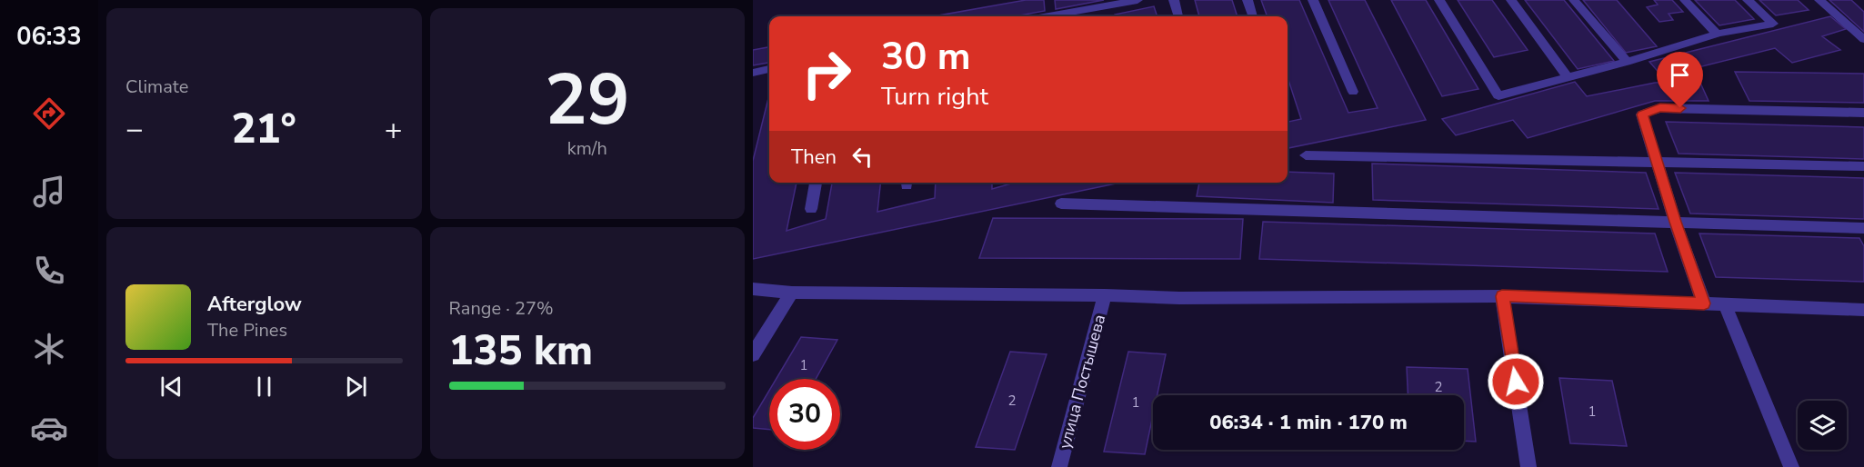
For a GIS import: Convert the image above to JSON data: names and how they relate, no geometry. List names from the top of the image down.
{
  "streets": {
    "street": ["улица Постышева"]
  },
  "house_numbers": [
    "1",
    "2",
    "2",
    "1",
    "1"
  ],
  "page": {
    "tabs": "06:33",
    "tile": [
      "Climate",
      ["29", "km/h"],
      ["Range · 27%", "135 km"]
    ],
    "turn": ["30 m", "Turn right"],
    "heat": ["−", "21°", "+"],
    "then": "Then",
    "song": ["Afterglow", "The Pines"],
    "limit": "30",
    "trip": "06:34 · 1 min · 170 m"
  }
}
